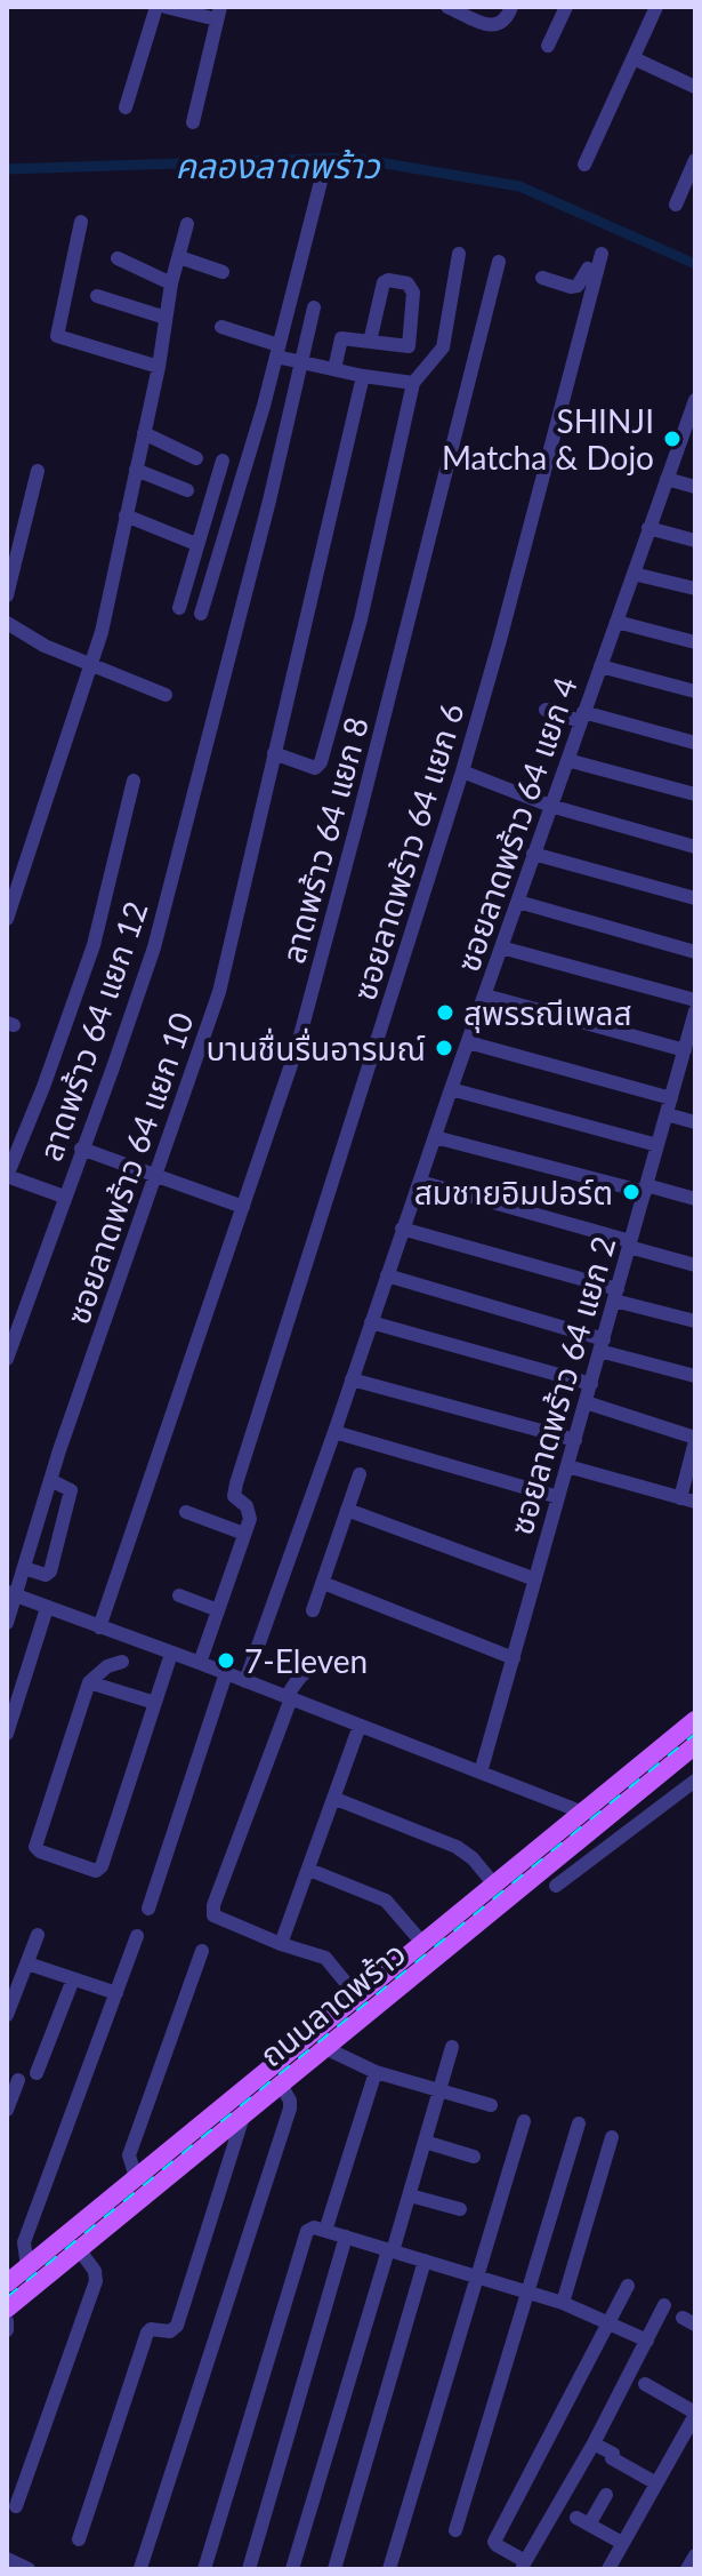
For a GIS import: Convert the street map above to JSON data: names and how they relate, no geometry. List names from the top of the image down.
{
  "streets": {
    "main road": ["ถนนลาดพร้าว"],
    "street": [
      "ซอยลาดพร้าว 64 แยก 4",
      "ลาดพร้าว 64 แยก 8",
      "ซอยลาดพร้าว 64 แยก 6",
      "ลาดพร้าว 64 แยก 12",
      "ซอยลาดพร้าว 64 แยก 10",
      "ซอยลาดพร้าว 64 แยก 2"
    ]
  },
  "water": ["คลองลาดพร้าว"],
  "places": [
    "SHINJI Matcha & Dojo",
    "สุพรรณีเพลส",
    "บานชื่นรื่นอารมณ์",
    "สมชายอิมปอร์ต",
    "7-Eleven"
  ]
}
